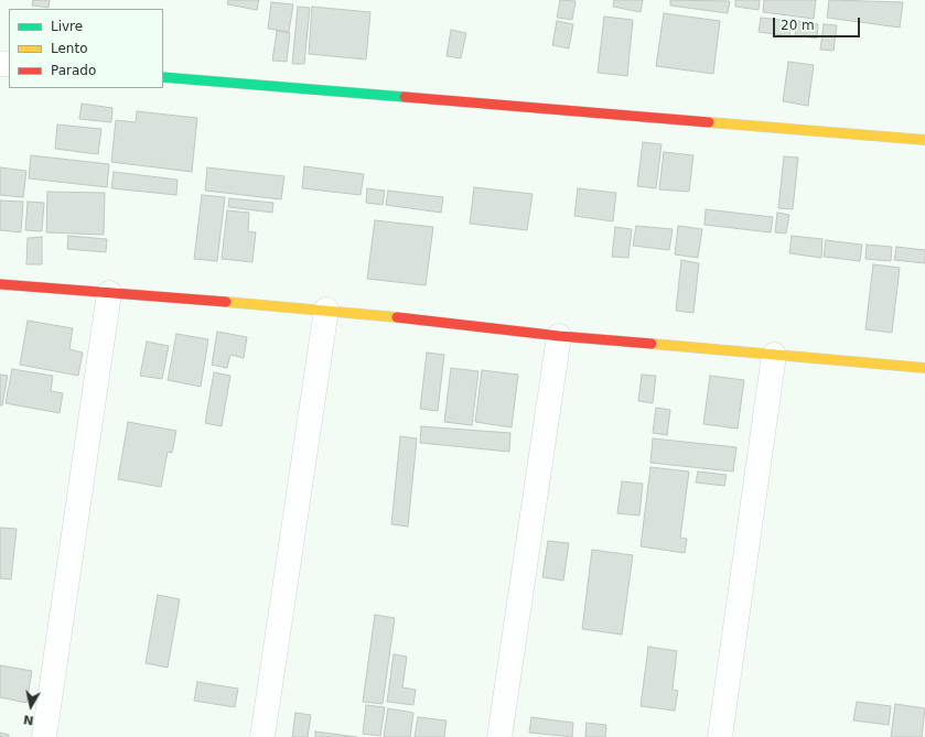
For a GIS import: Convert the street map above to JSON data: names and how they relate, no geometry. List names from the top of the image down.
{
  "legend": ["Livre", "Lento", "Parado"],
  "scale_bar": "20 m",
  "north": "bottom"
}
